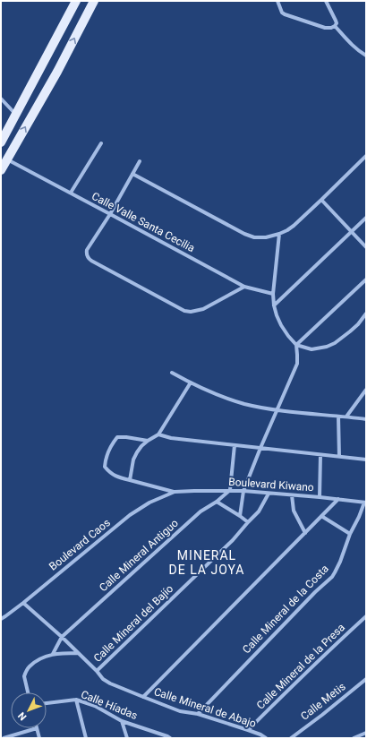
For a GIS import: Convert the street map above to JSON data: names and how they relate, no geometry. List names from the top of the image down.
{
  "streets": {
    "street": [
      "Calle Valle Santa Cecilia",
      "Boulevard Kiwano",
      "Boulevard Caos",
      "Calle Mineral Antiguo",
      "Calle Mineral de la Costa",
      "Calle Mineral del Bajío",
      "Calle Mineral de la Presa",
      "Calle Metis",
      "Calle Híadas",
      "Calle Mineral de Abajo"
    ]
  },
  "crossings": [
    ["Boulevard Kiwano", "Boulevard Caos"],
    ["Boulevard Kiwano", "Calle Mineral Antiguo"],
    ["Boulevard Kiwano", "Calle Mineral de la Costa"],
    ["Boulevard Kiwano", "Calle Mineral del Bajío"],
    ["Boulevard Caos", "Calle Mineral de Abajo"],
    ["Calle Mineral Antiguo", "Calle Mineral de Abajo"],
    ["Calle Mineral de la Costa", "Calle Mineral de Abajo"],
    ["Calle Mineral del Bajío", "Calle Mineral de Abajo"],
    ["Calle Mineral de la Presa", "Calle Mineral de Abajo"]
  ],
  "districts": ["MINERAL DE LA JOYA"],
  "north": "bottom left"
}
